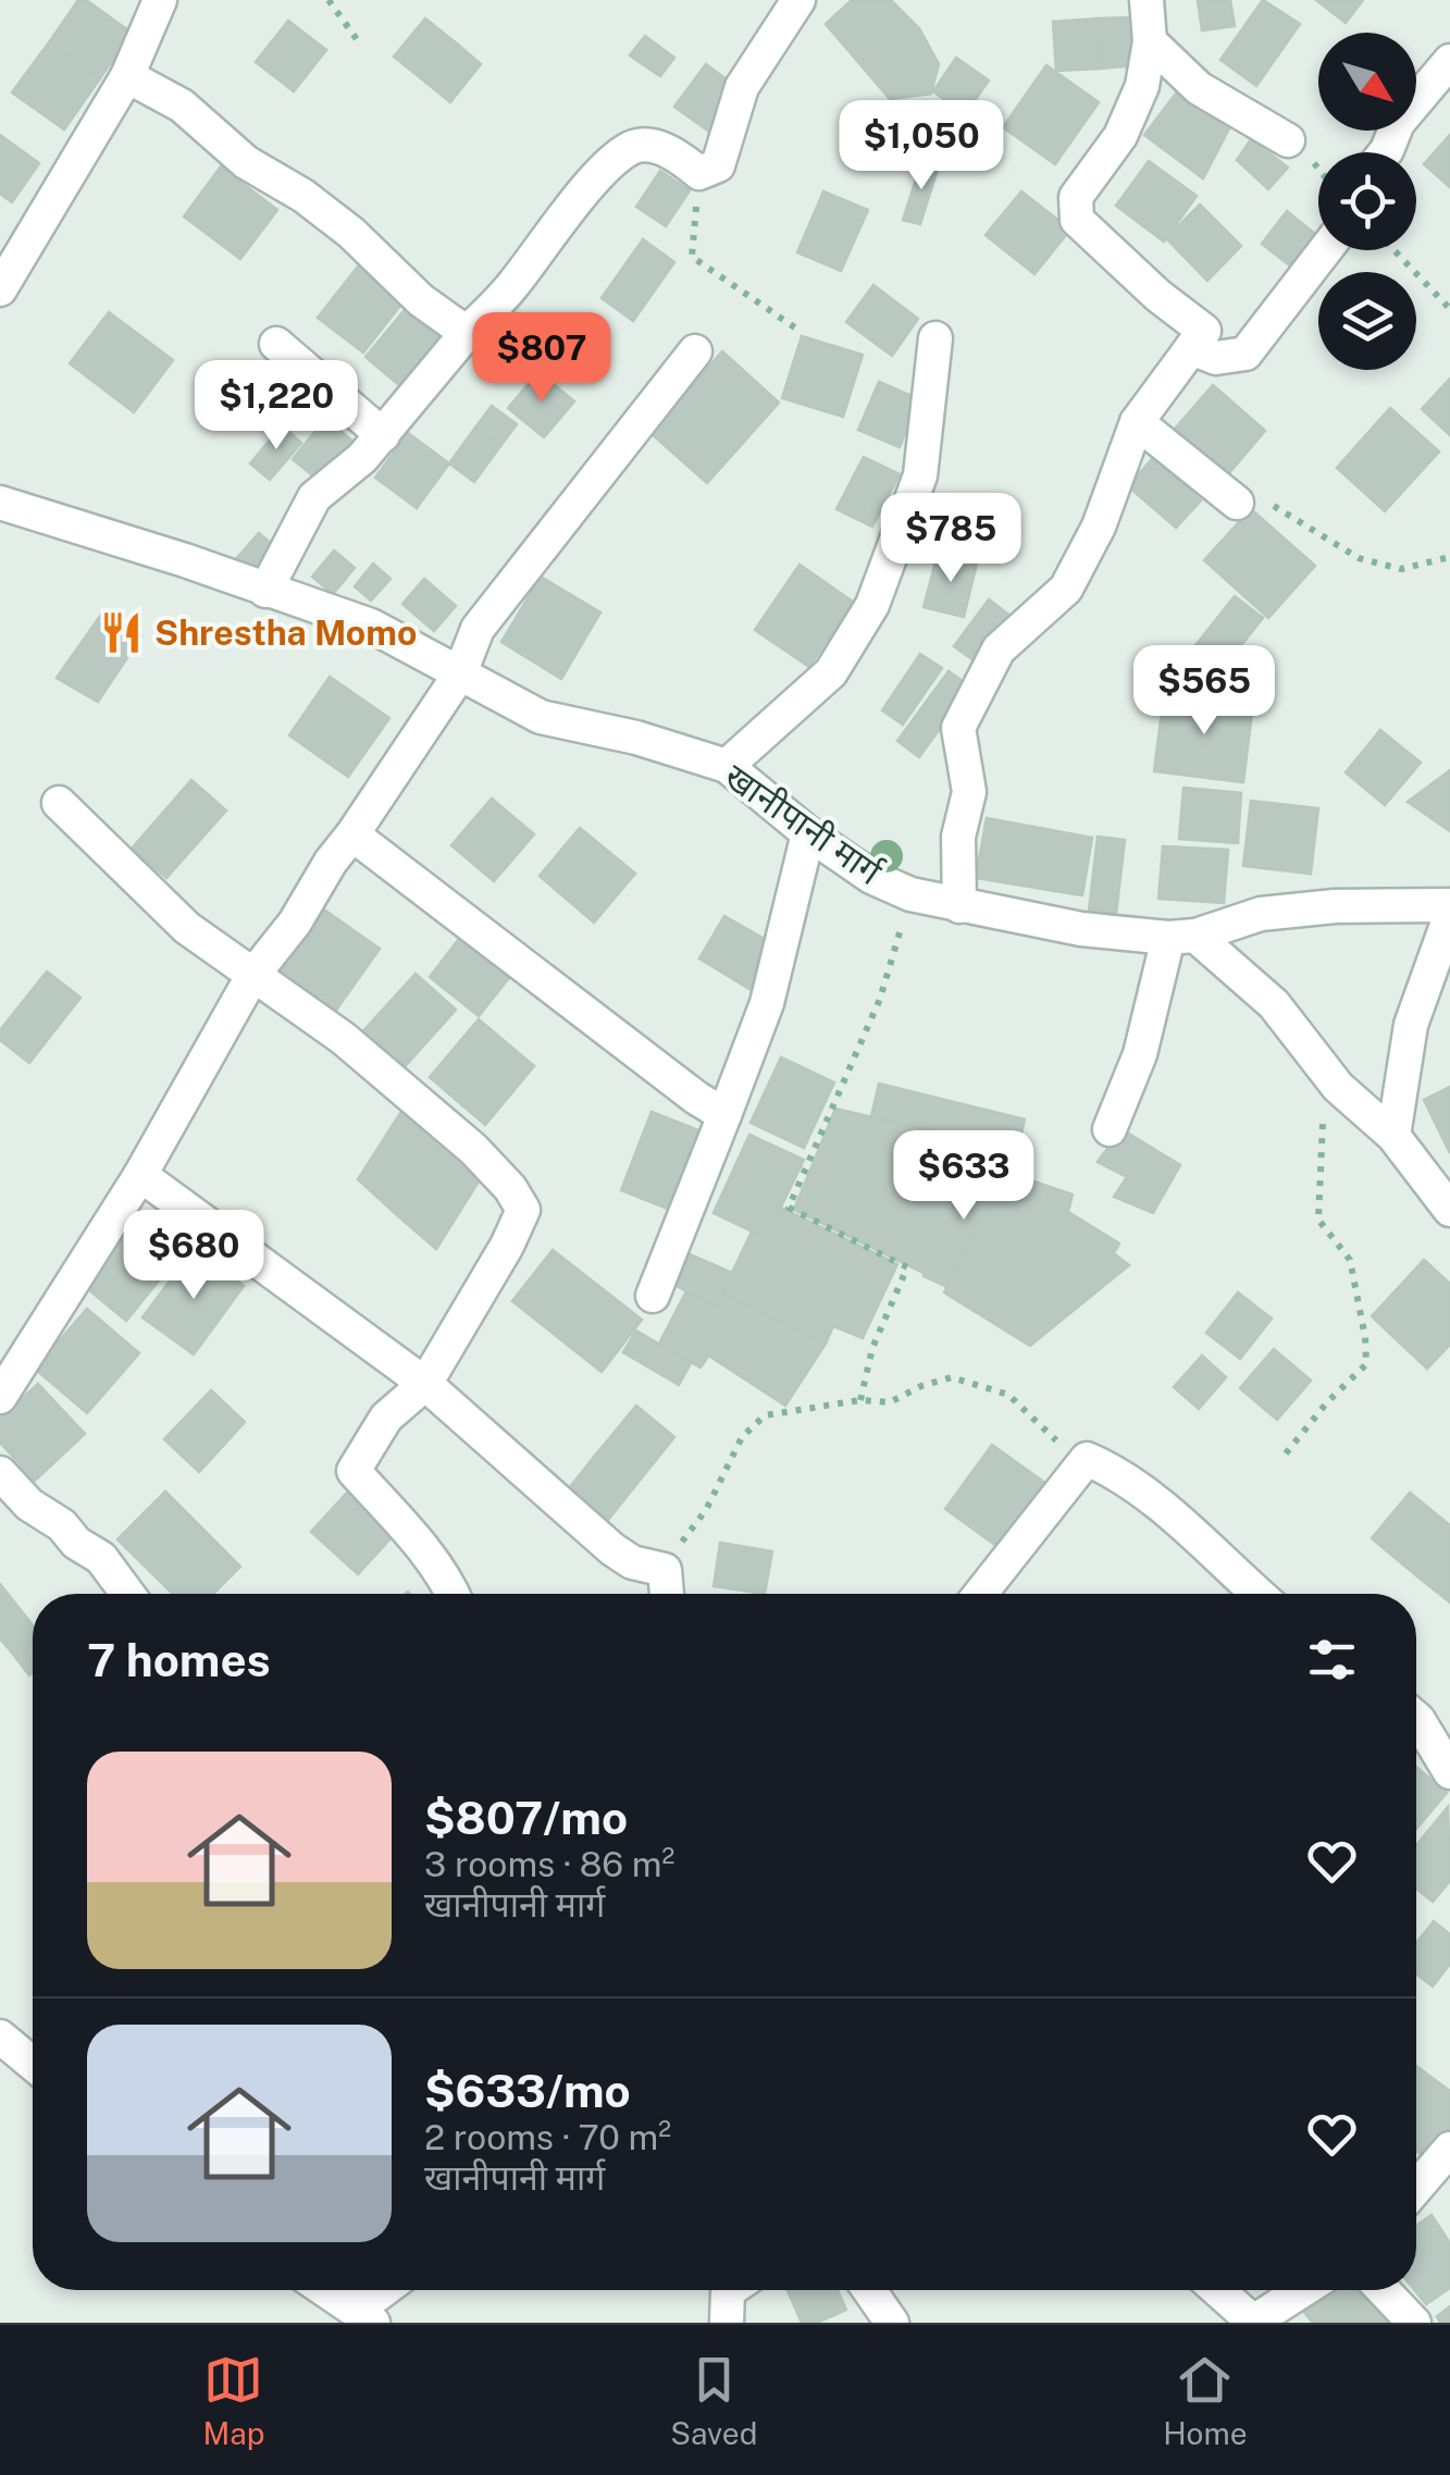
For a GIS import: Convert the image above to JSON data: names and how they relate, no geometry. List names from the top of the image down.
{
  "streets": {
    "street": ["खानीपानी मार्ग"]
  },
  "places": {
    "restaurant": ["Shrestha Momo"]
  },
  "north": "bottom right",
  "page": {
    "price": [
      "$1,050",
      "$807",
      "$1,220",
      "$785",
      "$565",
      "$633",
      "$680"
    ],
    "heading": "7 homes",
    "list": [
      {
        "name": "$807/mo",
        "note": "3 rooms · 86 m² · खानीपानी मार्ग"
      },
      {
        "name": "$633/mo",
        "note": "2 rooms · 70 m² · खानीपानी मार्ग"
      }
    ],
    "tabs": ["Map", "Saved", "Home"]
  }
}
